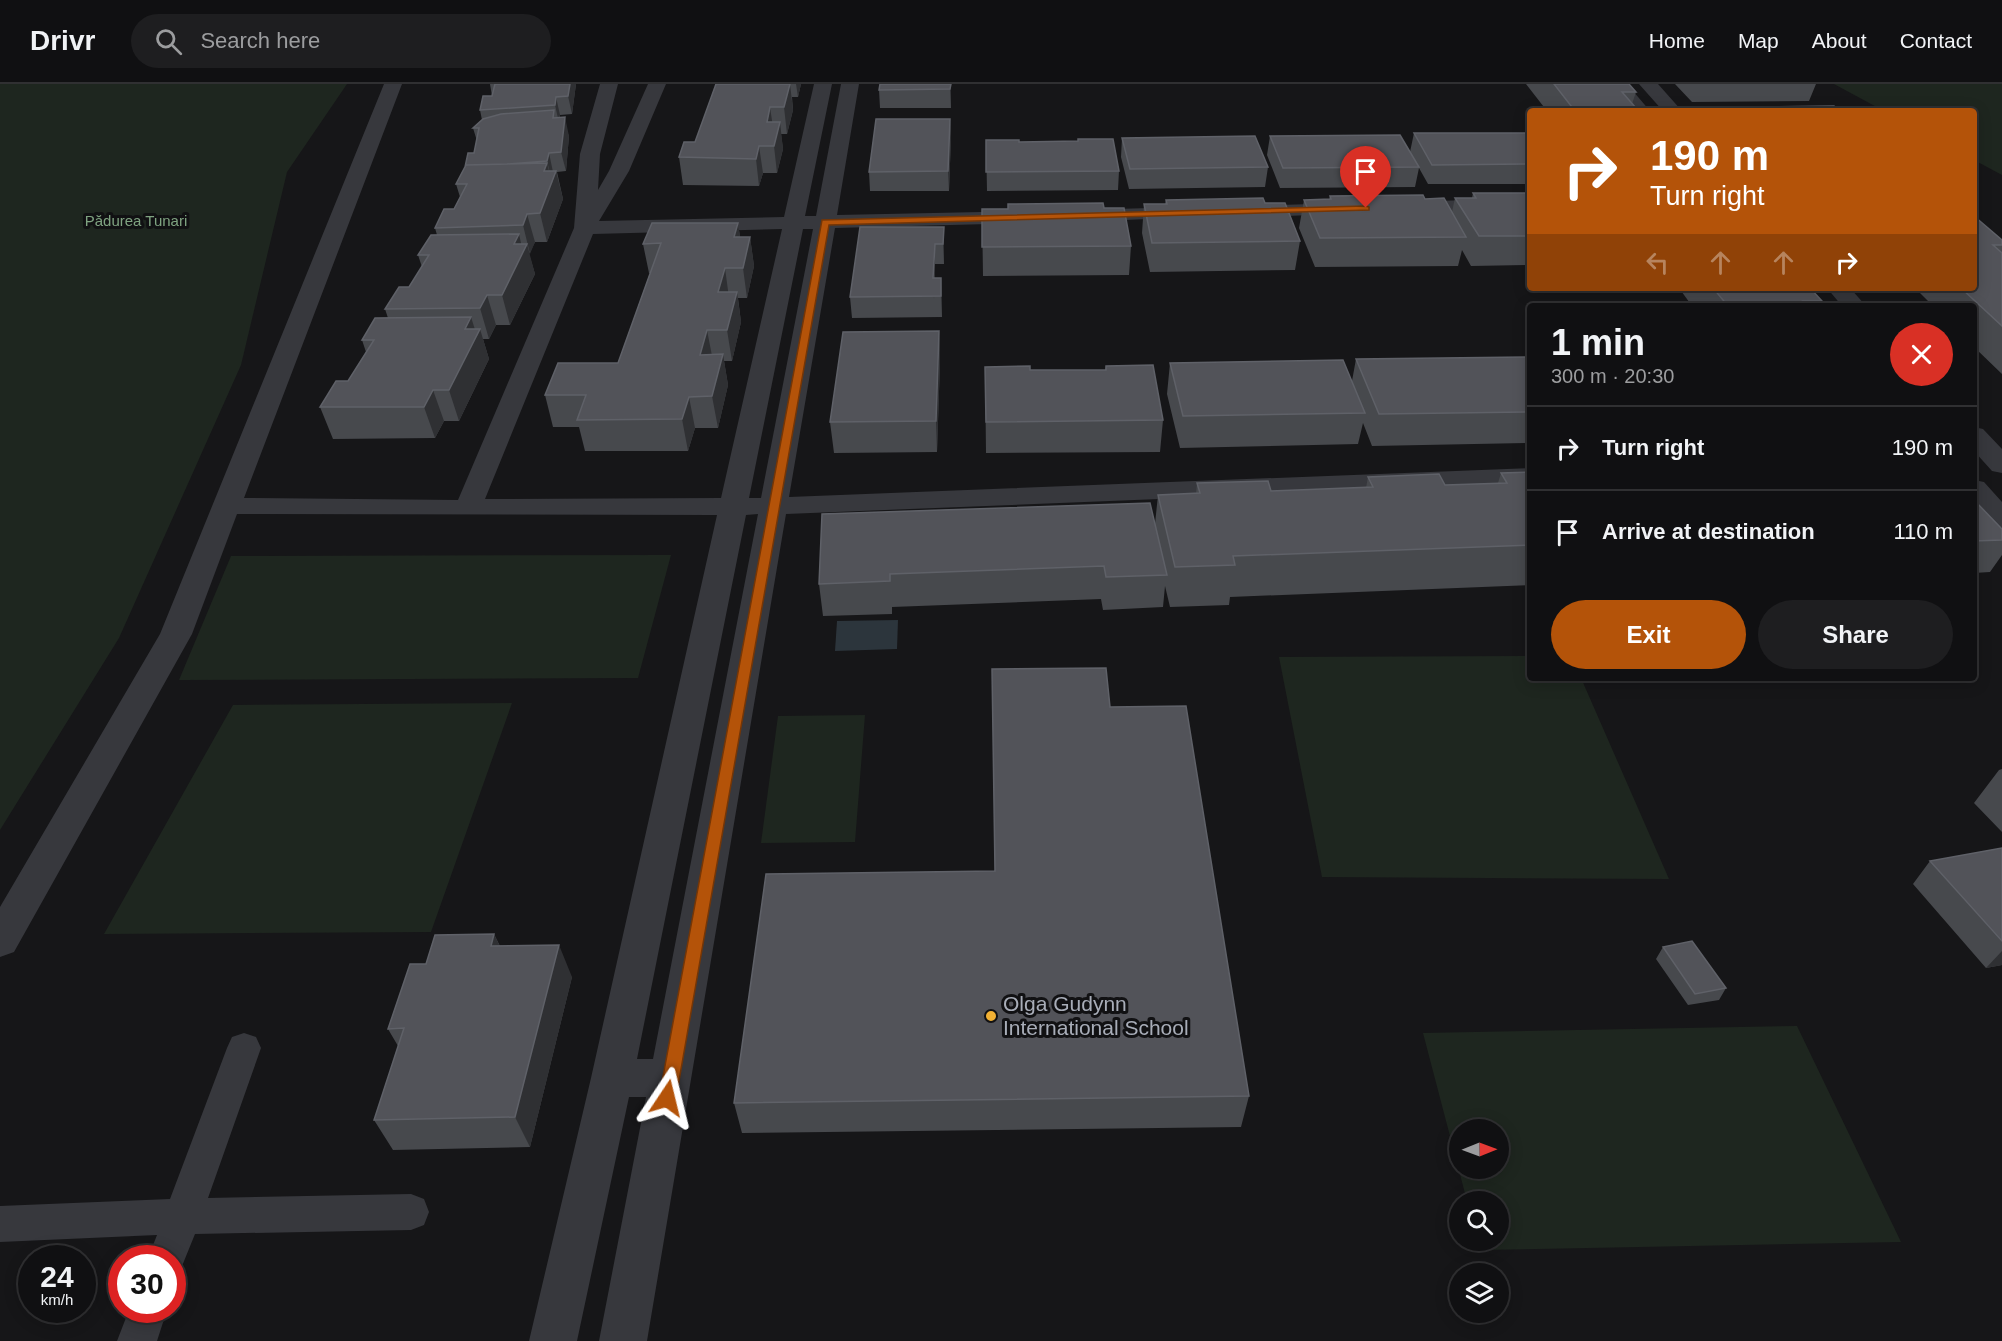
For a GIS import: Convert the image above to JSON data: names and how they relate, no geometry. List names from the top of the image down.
{
  "parks": ["Pădurea Tunari"],
  "places": ["Olga Gudynn International School"],
  "north": "right",
  "page": {
    "header": "Drivr",
    "search": "Search here",
    "nav": [
      "Home",
      "Map",
      "About",
      "Contact"
    ],
    "turn": ["190 m", "Turn right"],
    "heading": ["1 min", "300 m · 20:30"],
    "list": [
      {
        "name": "Turn right",
        "value": "190 m"
      },
      {
        "name": "Arrive at destination",
        "value": "110 m"
      }
    ],
    "buttons": ["Exit", "Share"],
    "speed": "24 km/h",
    "limit": "30"
  }
}
